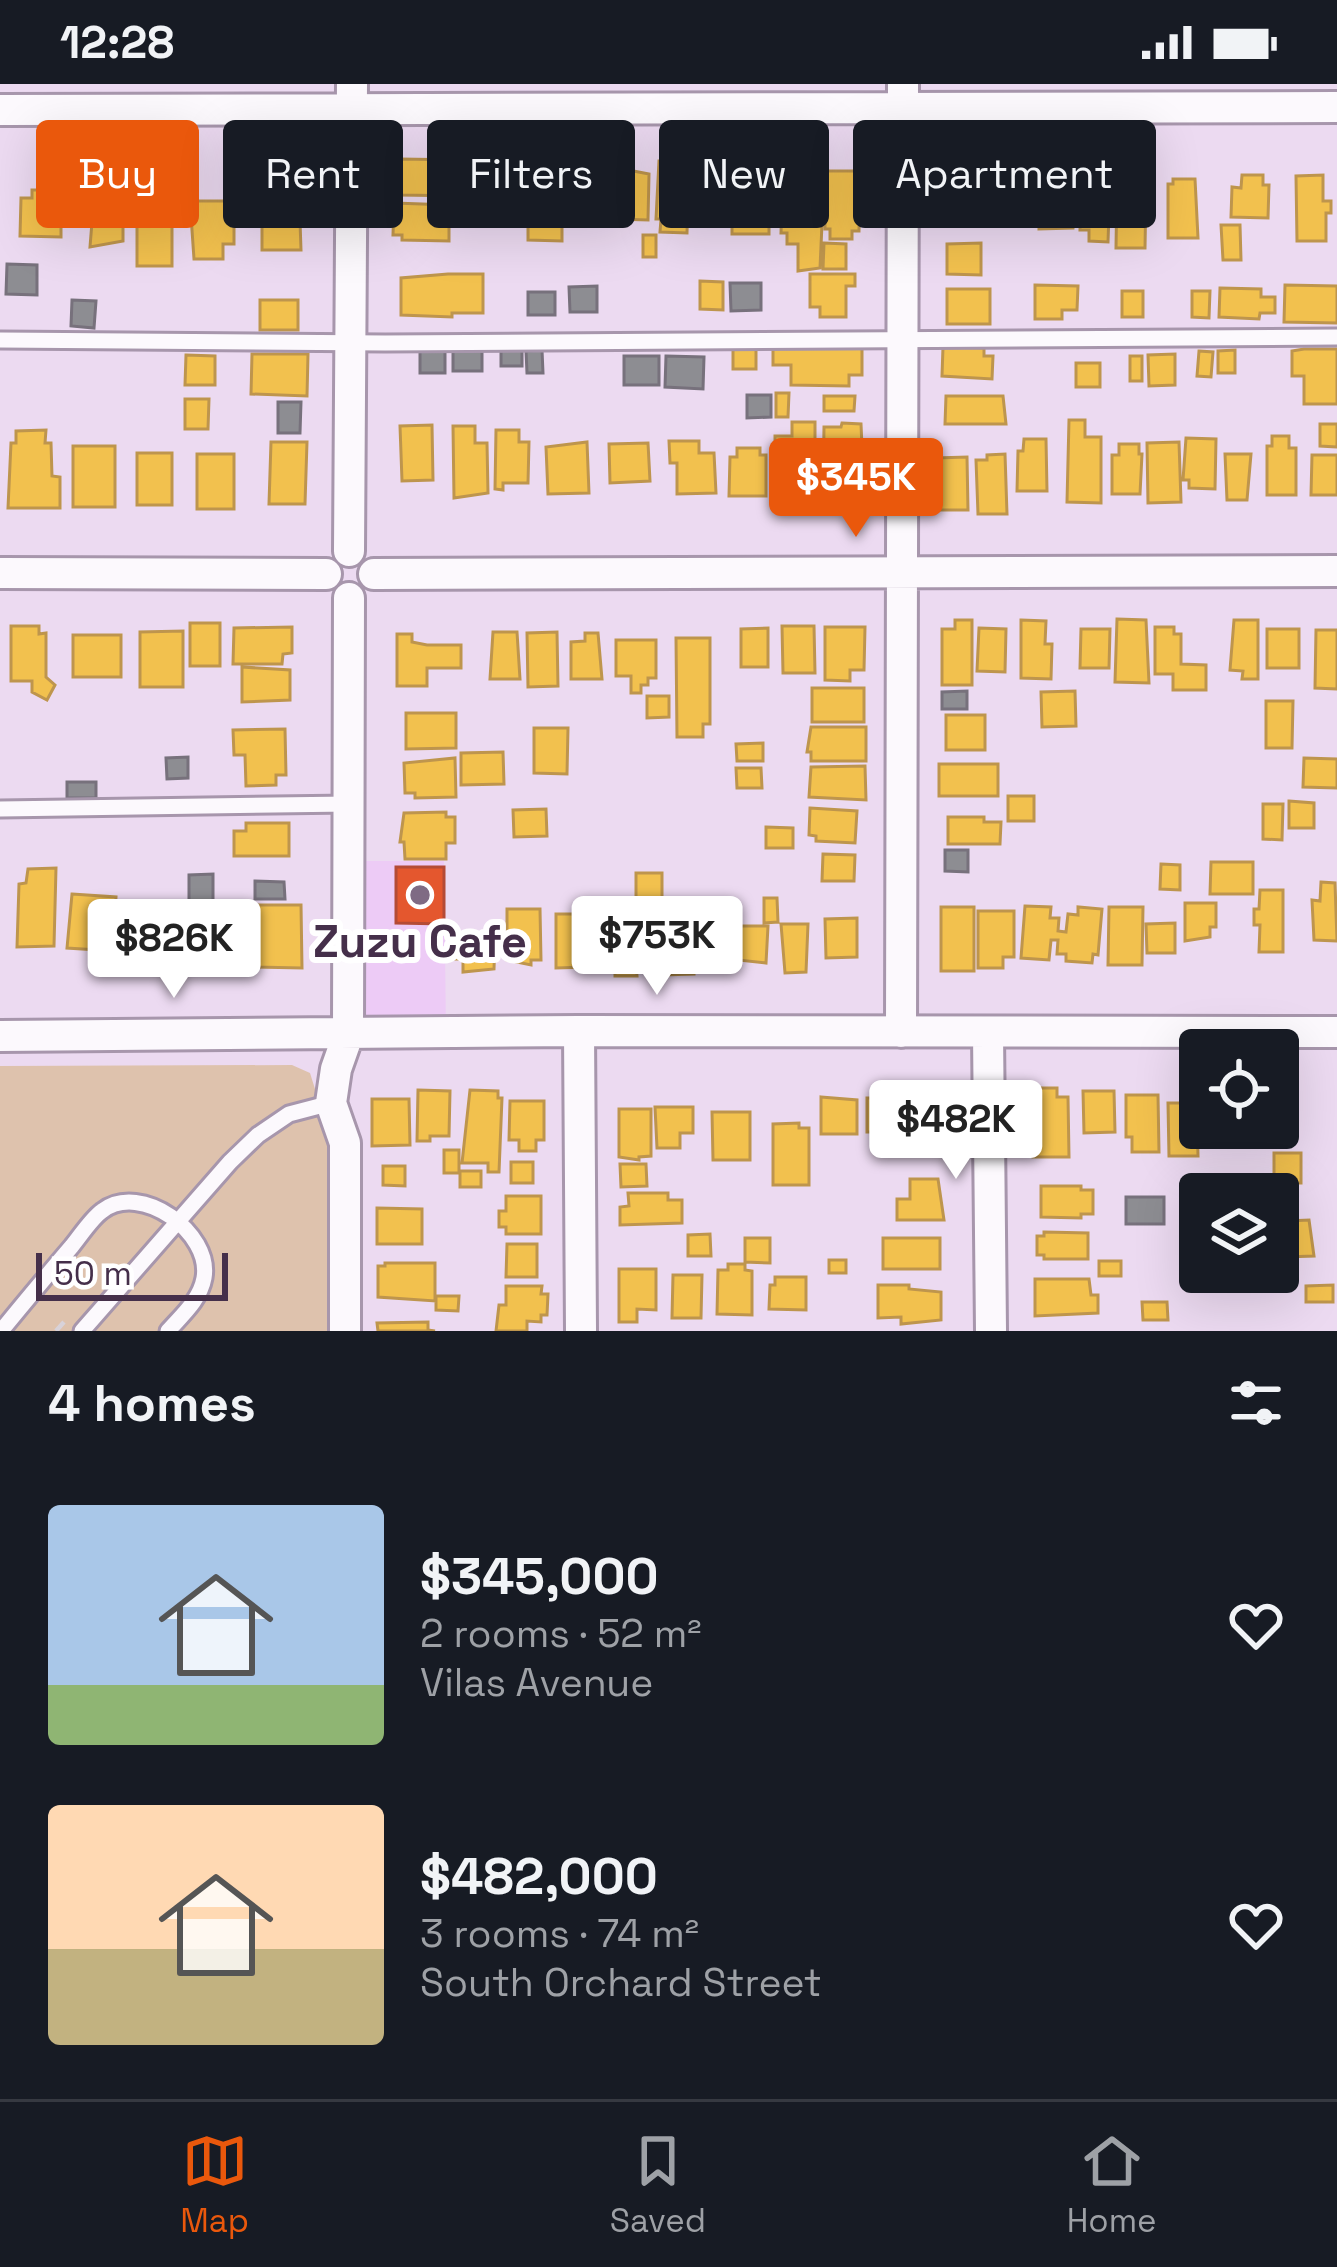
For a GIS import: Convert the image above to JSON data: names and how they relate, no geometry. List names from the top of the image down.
{
  "places": ["Zuzu Cafe"],
  "scale_bar": "50 m",
  "page": {
    "status": "12:28",
    "chip": [
      "Buy",
      "Rent",
      "Filters",
      "New",
      "Apartment"
    ],
    "price": [
      "$345K",
      "$753K",
      "$826K",
      "$482K"
    ],
    "scale": "50 m",
    "heading": "4 homes",
    "list": [
      {
        "name": "$345,000",
        "note": "2 rooms · 52 m² · Vilas Avenue"
      },
      {
        "name": "$482,000",
        "note": "3 rooms · 74 m² · South Orchard Street"
      }
    ],
    "tabs": ["Map", "Saved", "Home"]
  }
}
